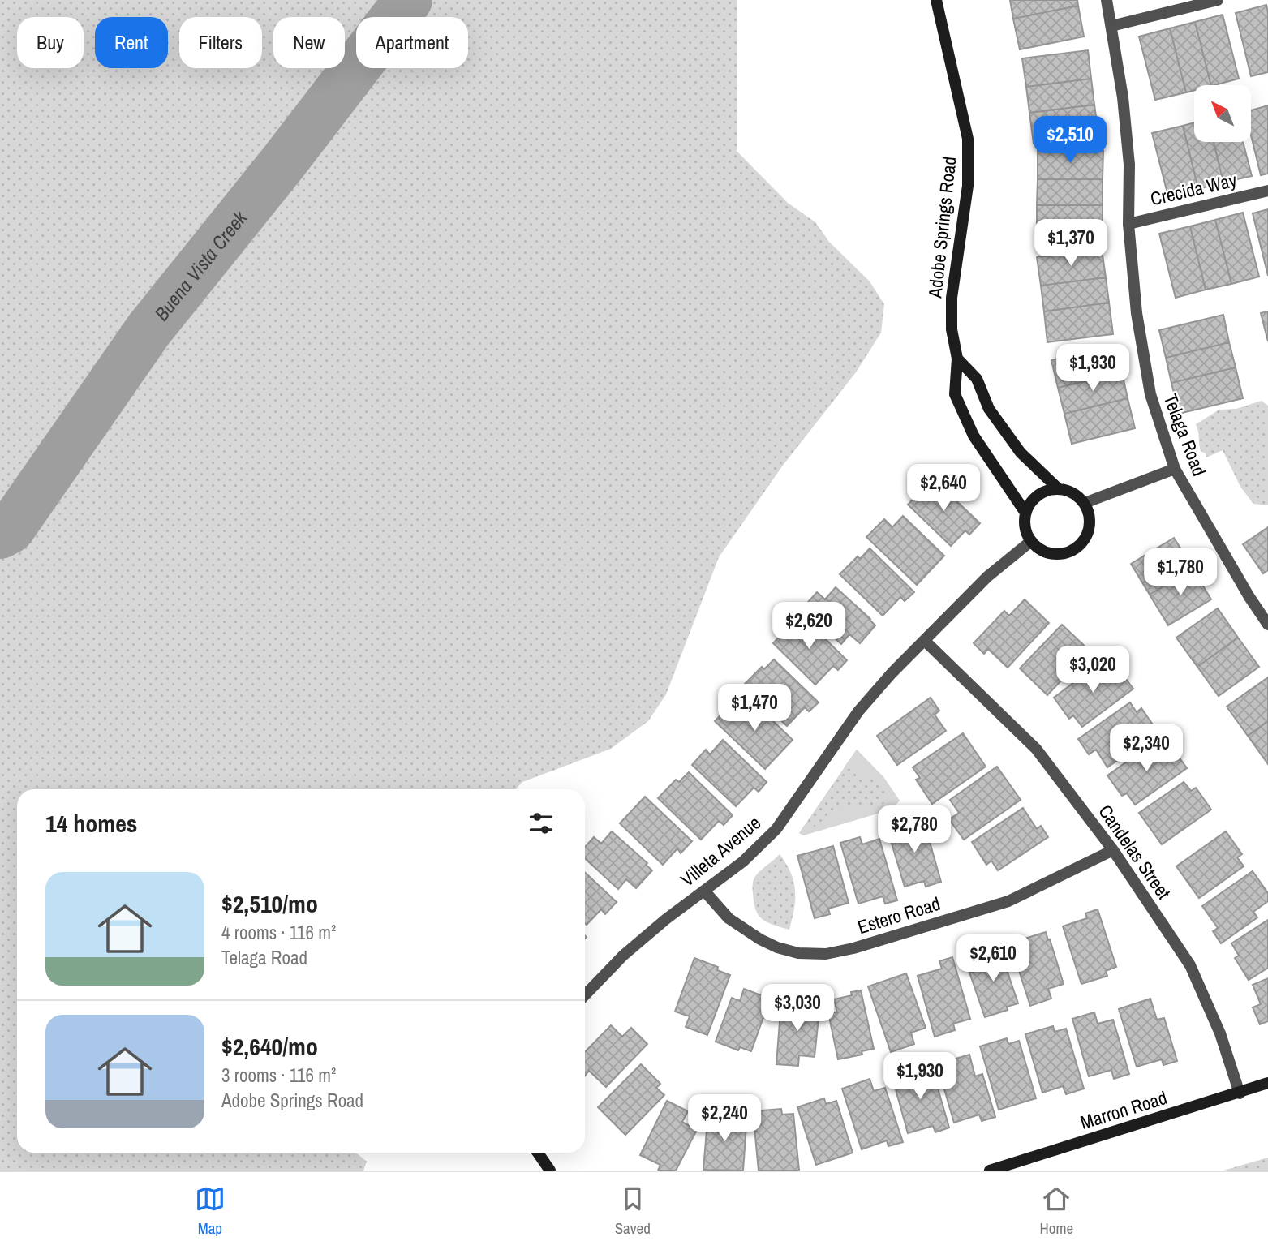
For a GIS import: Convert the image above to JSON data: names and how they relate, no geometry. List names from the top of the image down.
{
  "streets": {
    "street": [
      "Crecida Way",
      "Adobe Springs Road",
      "Telaga Road",
      "Villeta Avenue",
      "Candelas Street",
      "Estero Road",
      "Marron Road"
    ]
  },
  "crossings": [
    ["Crecida Way", "Telaga Road"],
    ["Adobe Springs Road", "Villeta Avenue"],
    ["Villeta Avenue", "Candelas Street"],
    ["Villeta Avenue", "Estero Road"],
    ["Candelas Street", "Estero Road"],
    ["Candelas Street", "Marron Road"]
  ],
  "water": ["Buena Vista Creek"],
  "north": "top left",
  "page": {
    "chip": [
      "Buy",
      "Rent",
      "Filters",
      "New",
      "Apartment"
    ],
    "price": [
      "$2,510",
      "$1,370",
      "$1,930",
      "$2,640",
      "$1,780",
      "$2,620",
      "$3,020",
      "$1,470",
      "$2,340",
      "$2,780",
      "$2,610",
      "$3,030",
      "$1,930",
      "$2,240"
    ],
    "heading": "14 homes",
    "list": [
      {
        "name": "$2,510/mo",
        "note": "4 rooms · 116 m² · Telaga Road"
      },
      {
        "name": "$2,640/mo",
        "note": "3 rooms · 116 m² · Adobe Springs Road"
      }
    ],
    "tabs": ["Map", "Saved", "Home"]
  }
}
